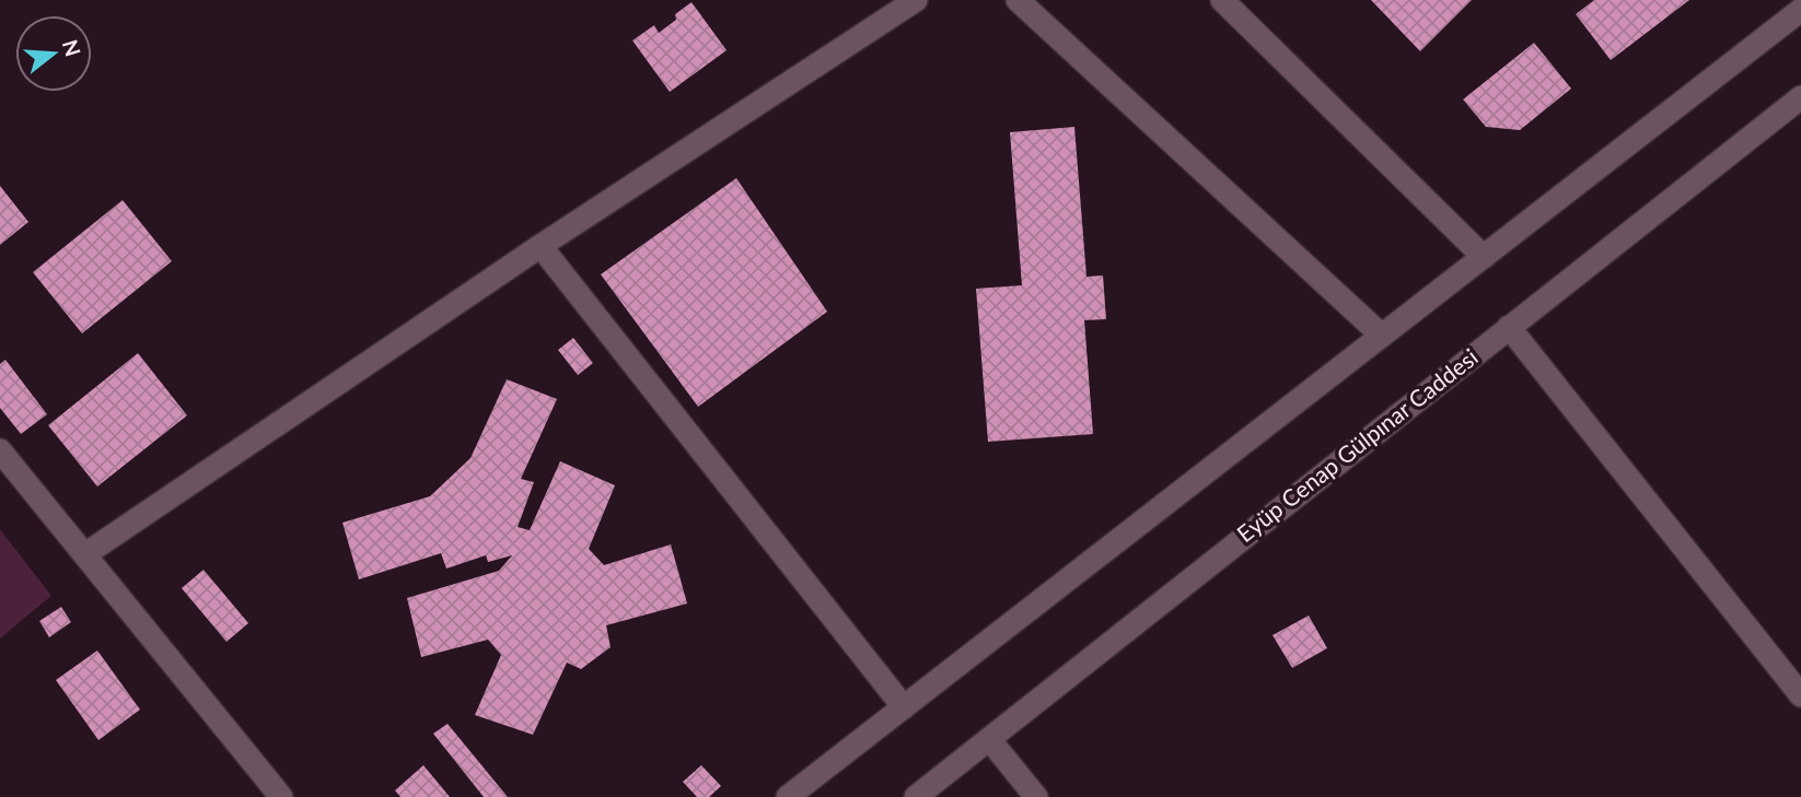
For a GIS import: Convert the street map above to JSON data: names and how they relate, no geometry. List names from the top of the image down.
{
  "streets": {
    "street": ["Eyüp Cenap Gülpınar Caddesi"]
  },
  "north": "right"
}
